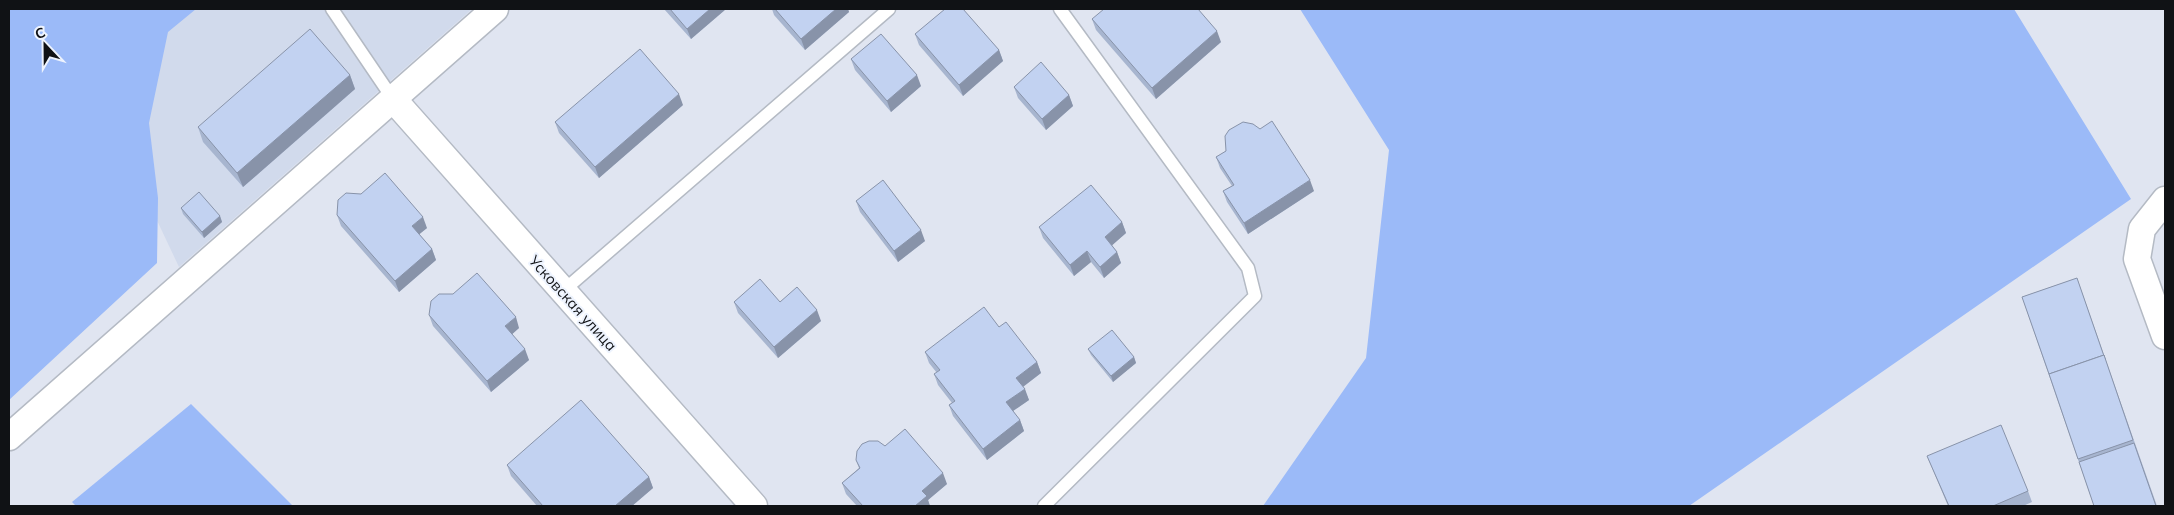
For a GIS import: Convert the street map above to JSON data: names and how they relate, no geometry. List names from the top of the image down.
{
  "streets": {
    "street": ["Усковская улица"]
  },
  "north": "top"
}
